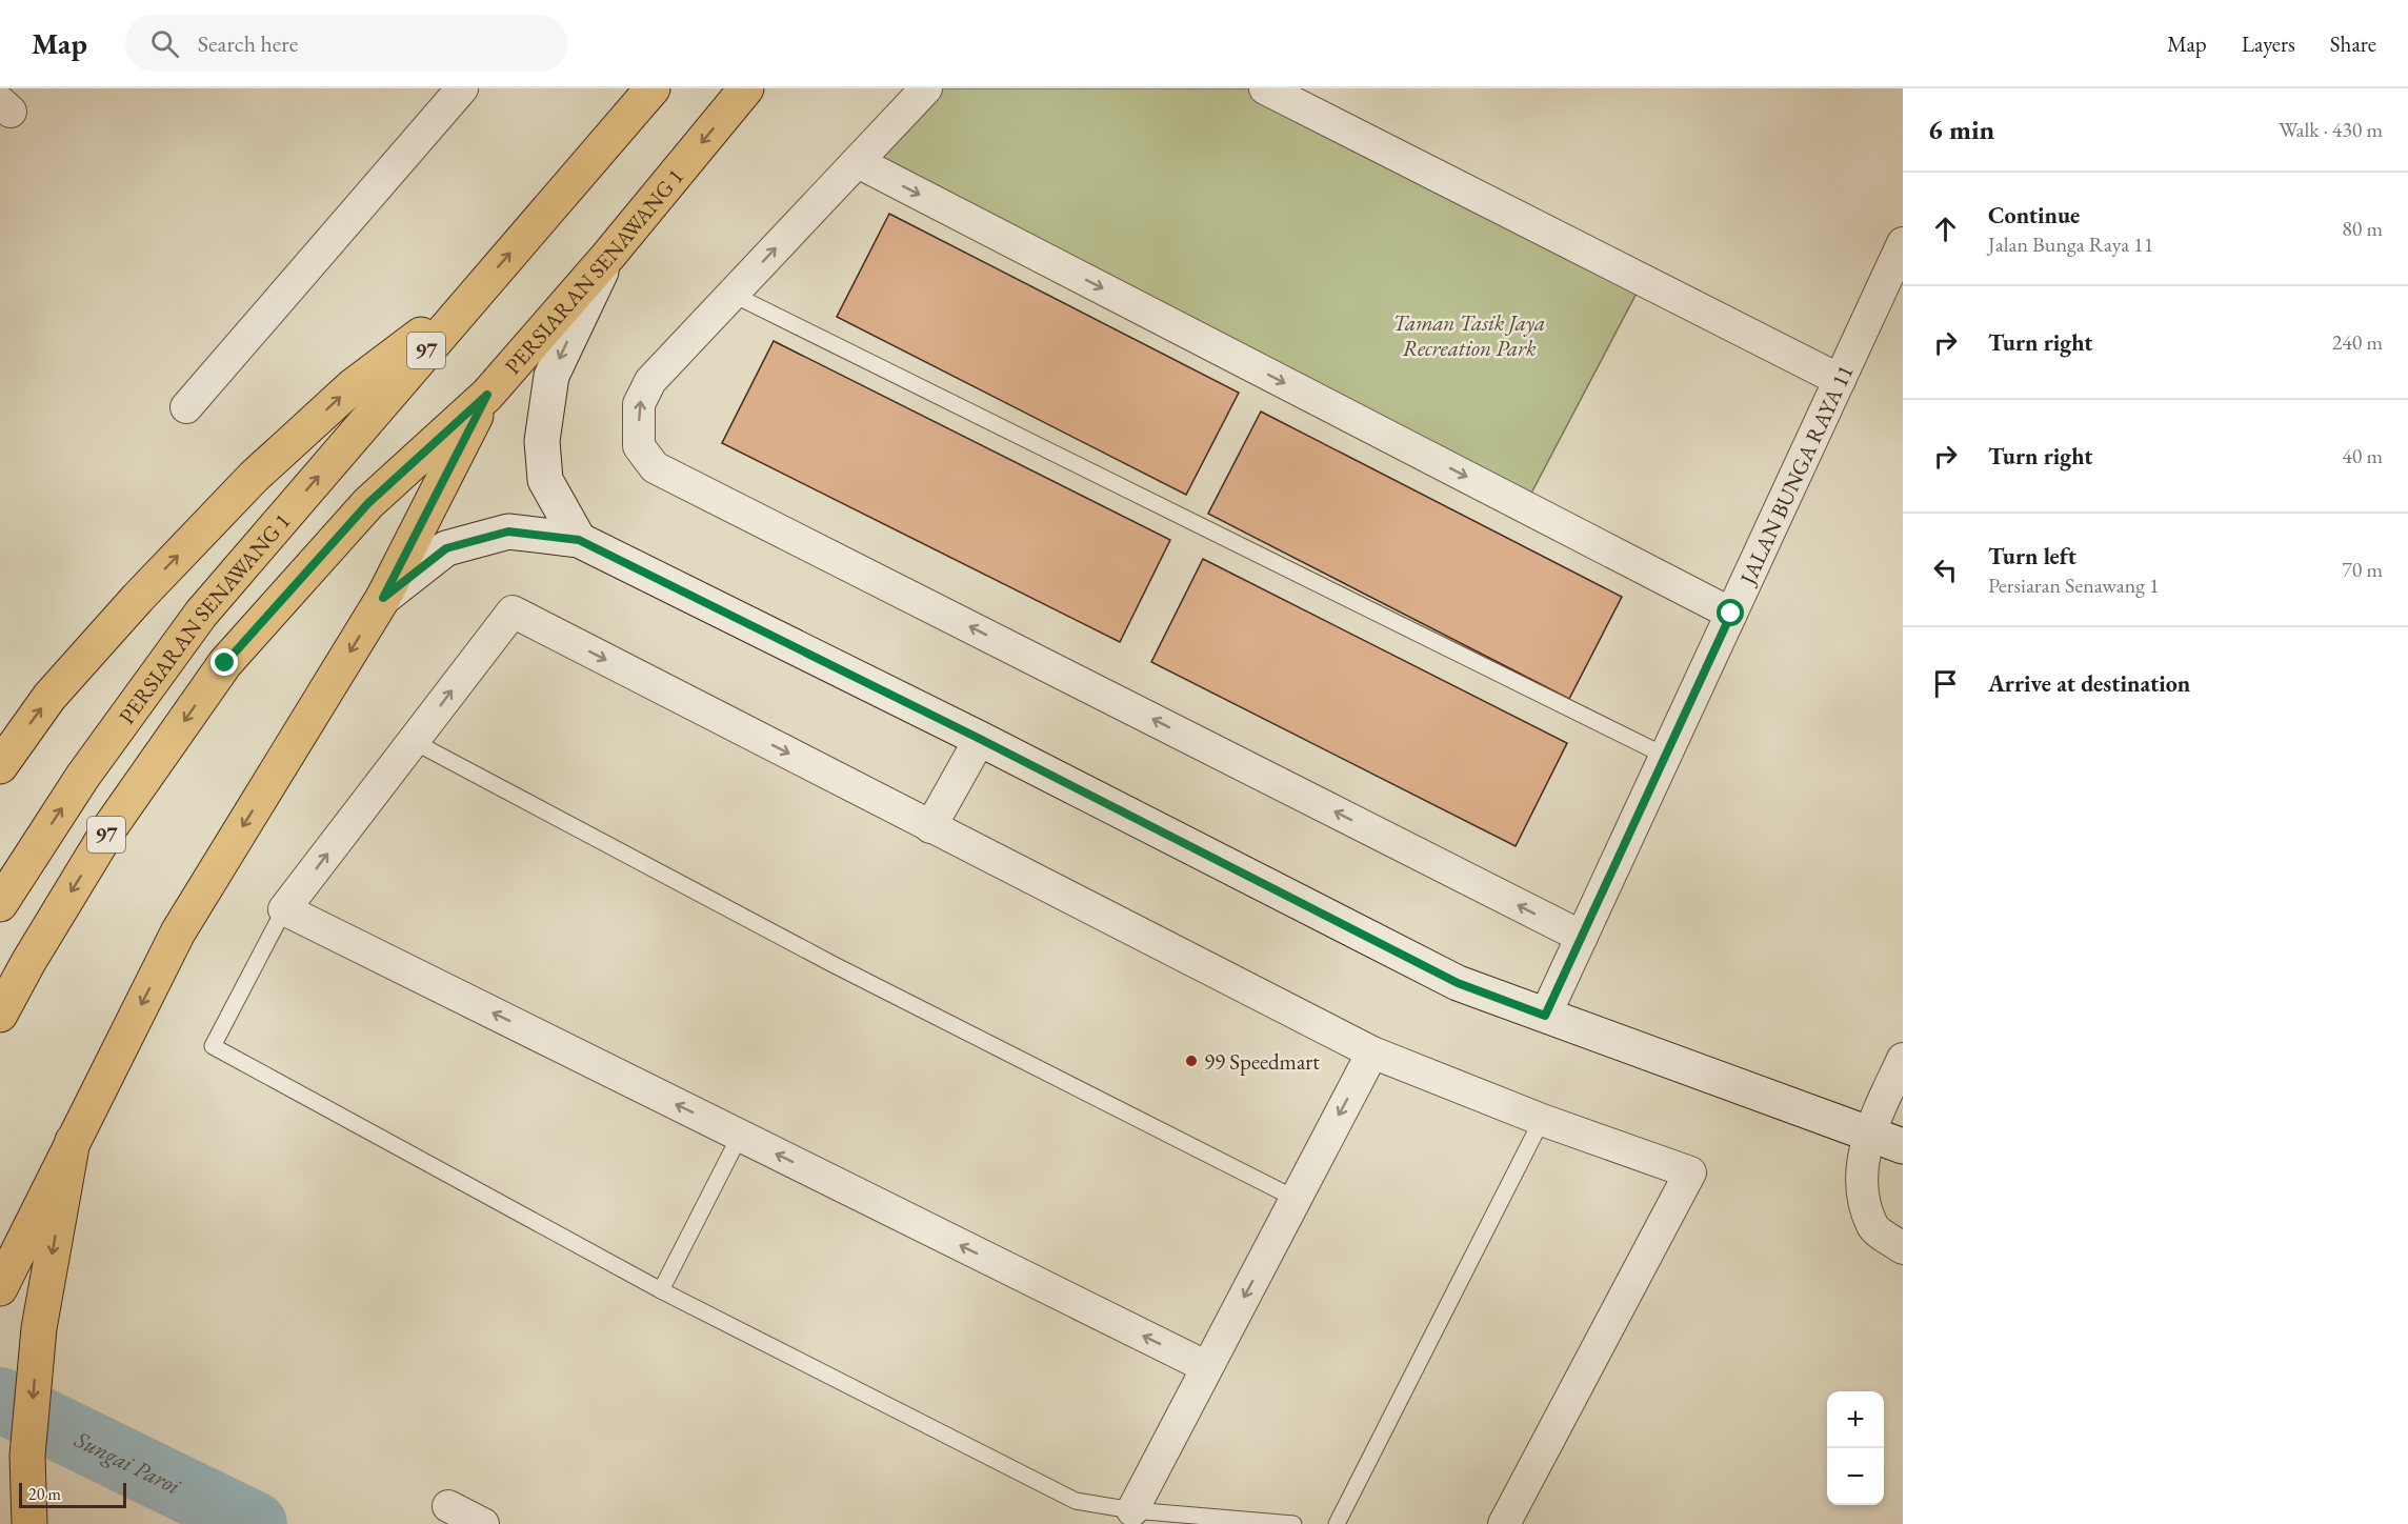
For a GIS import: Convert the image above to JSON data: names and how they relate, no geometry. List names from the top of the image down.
{
  "streets": {
    "main road": ["PERSIARAN SENAWANG 1", "97"],
    "street": ["JALAN BUNGA RAYA 11"]
  },
  "water": ["Sungai Paroi"],
  "parks": ["Taman Tasik Jaya Recreation Park"],
  "places": ["99 Speedmart"],
  "scale_bar": "20 m",
  "page": {
    "header": "Map",
    "search": "Search here",
    "nav": ["Map", "Layers", "Share"],
    "heading": ["6 min", "Walk · 430 m"],
    "list": [
      ["Continue", "Jalan Bunga Raya 11", "80 m"],
      ["Turn right", "240 m"],
      ["Turn right", "40 m"],
      ["Turn left", "Persiaran Senawang 1", "70 m"],
      "Arrive at destination"
    ],
    "map_buttons": ["+", "−"],
    "scale": "20 m"
  }
}
